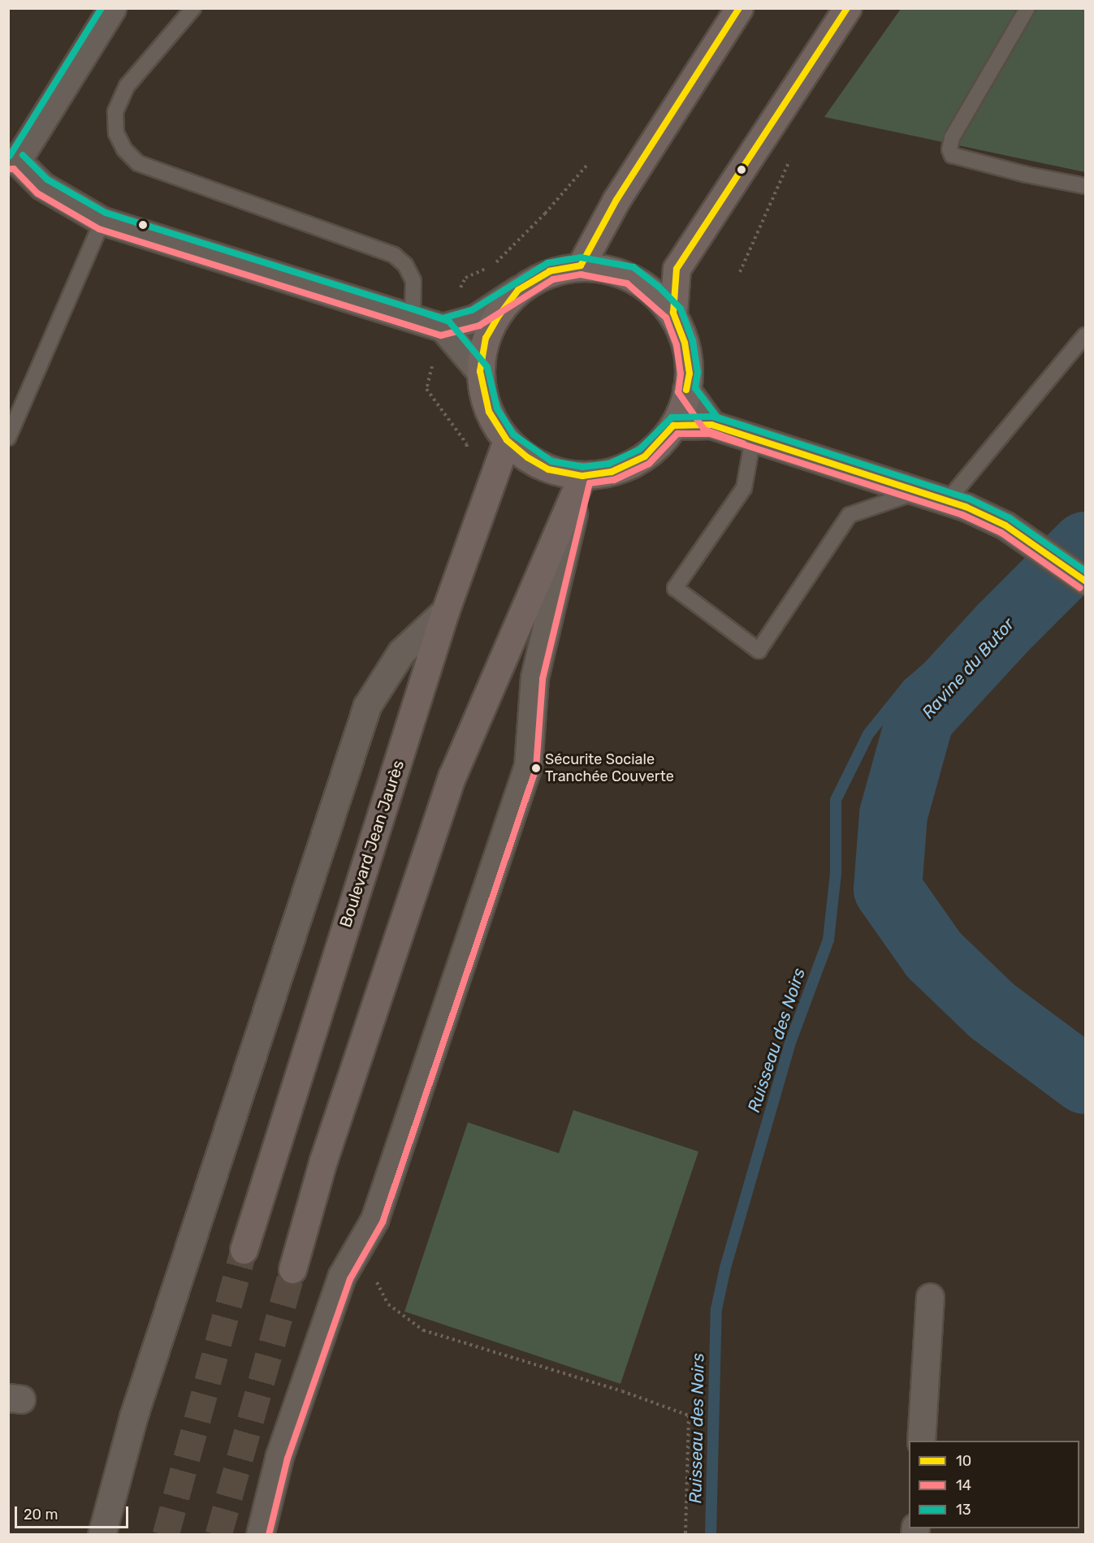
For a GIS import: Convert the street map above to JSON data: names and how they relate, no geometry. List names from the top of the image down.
{
  "streets": {
    "main road": ["Boulevard Jean Jaurès"]
  },
  "water": ["Ravine du Butor", "Ruisseau des Noirs"],
  "places": ["Sécurite Sociale Tranchée Couverte"],
  "lines": ["transit line 10", "transit line 13", "transit line 14"],
  "legend": ["10", "14", "13"],
  "scale_bar": "20 m"
}
